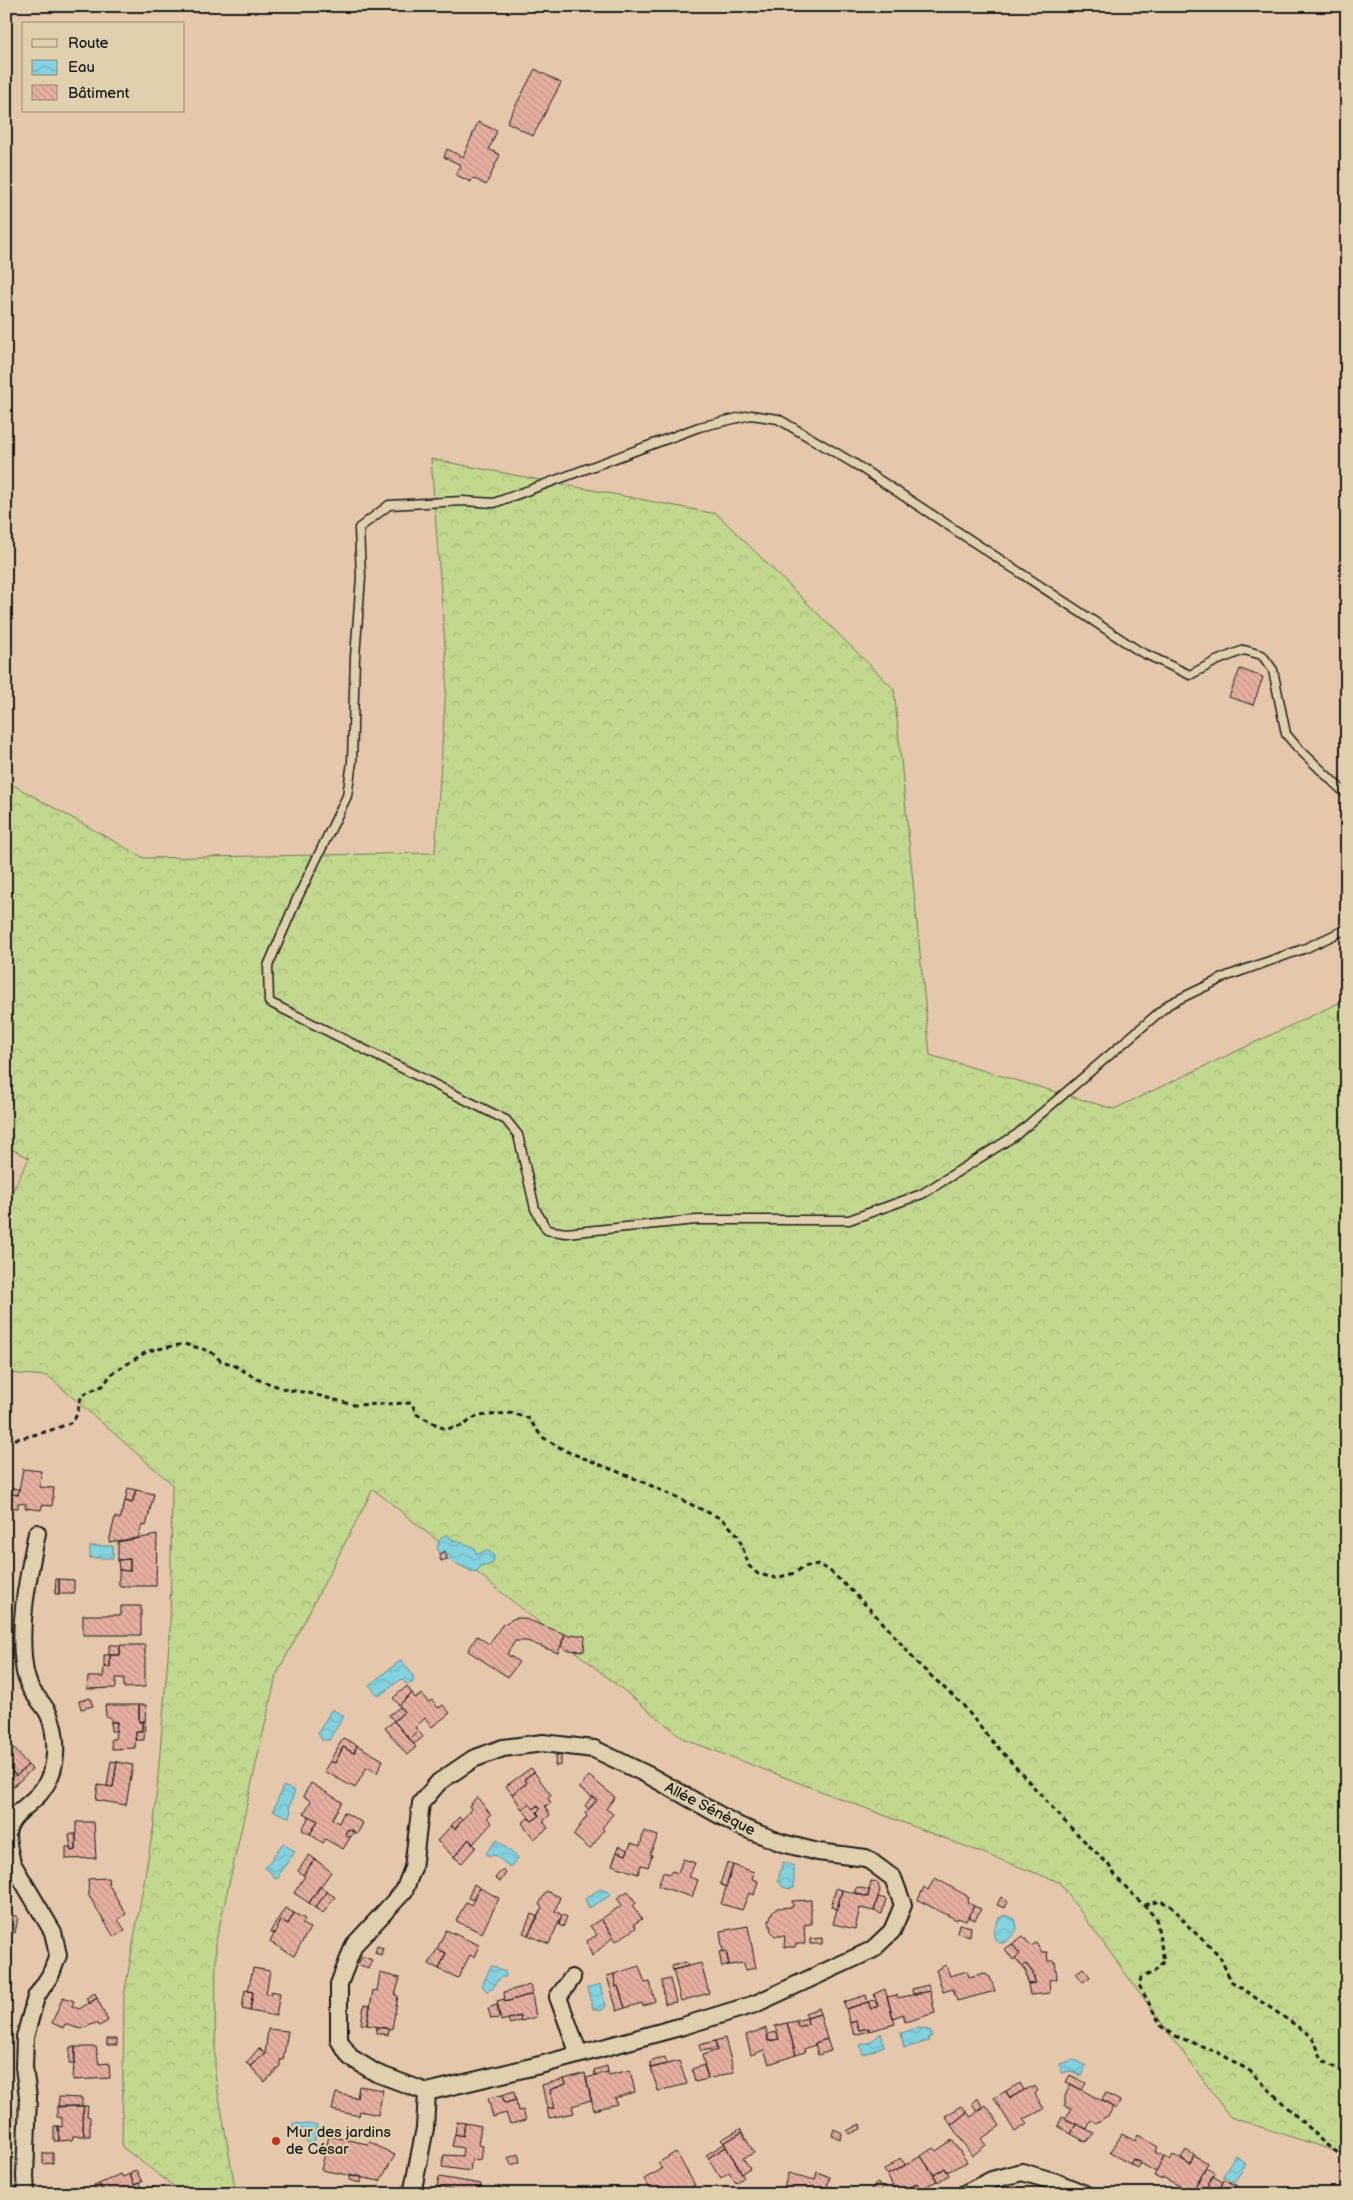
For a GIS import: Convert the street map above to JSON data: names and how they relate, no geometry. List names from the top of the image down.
{
  "streets": {
    "street": ["Allée Sénèque"]
  },
  "places": ["Mur des jardins de César"],
  "legend": ["Route", "Eau", "Bâtiment"]
}
